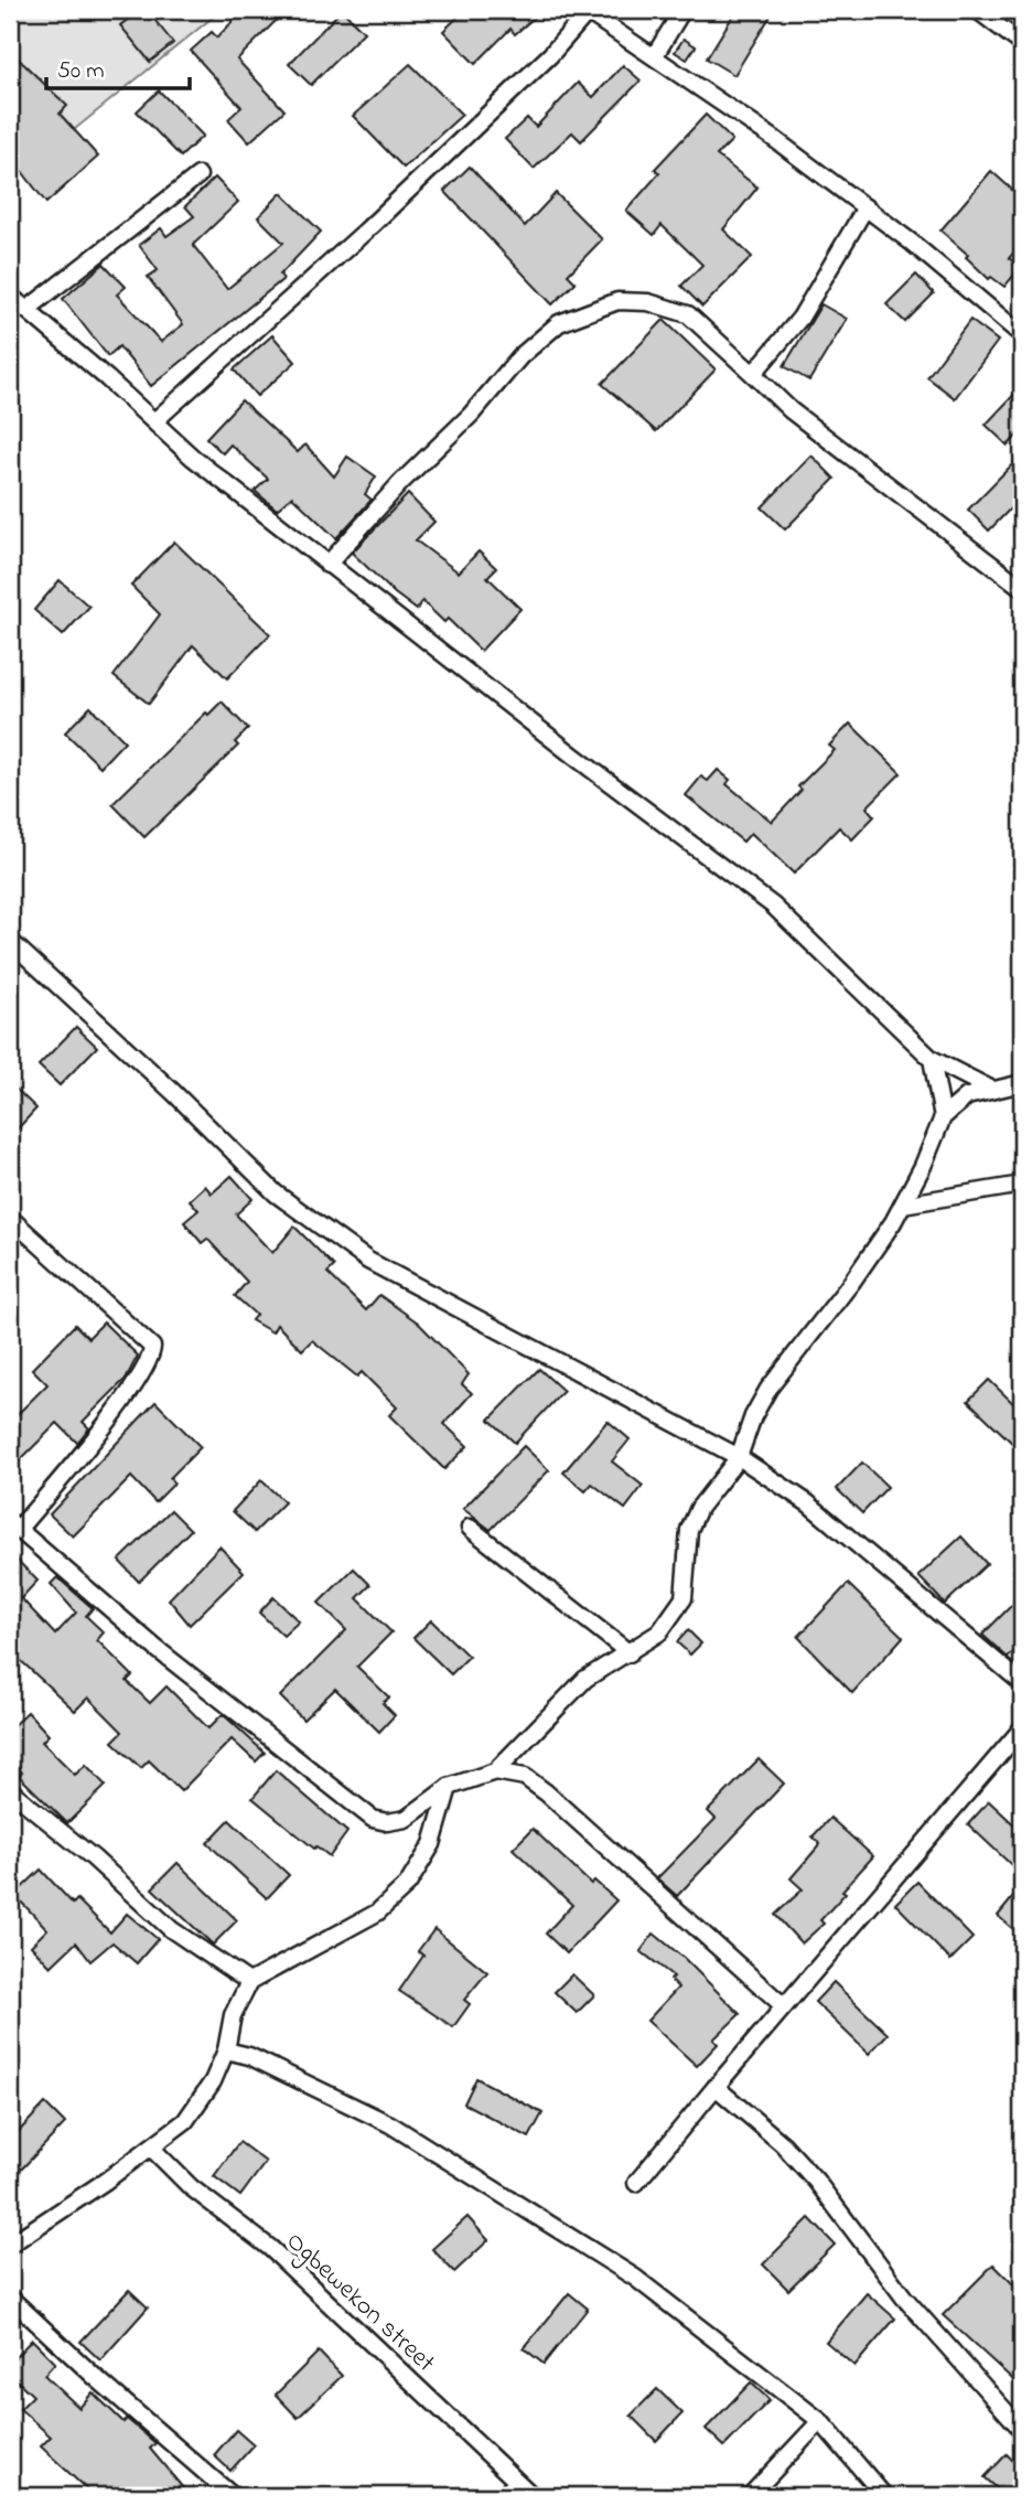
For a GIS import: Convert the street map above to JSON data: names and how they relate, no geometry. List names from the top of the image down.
{
  "streets": {
    "street": ["Ogbewekon street"]
  },
  "scale_bar": "50 m"
}
